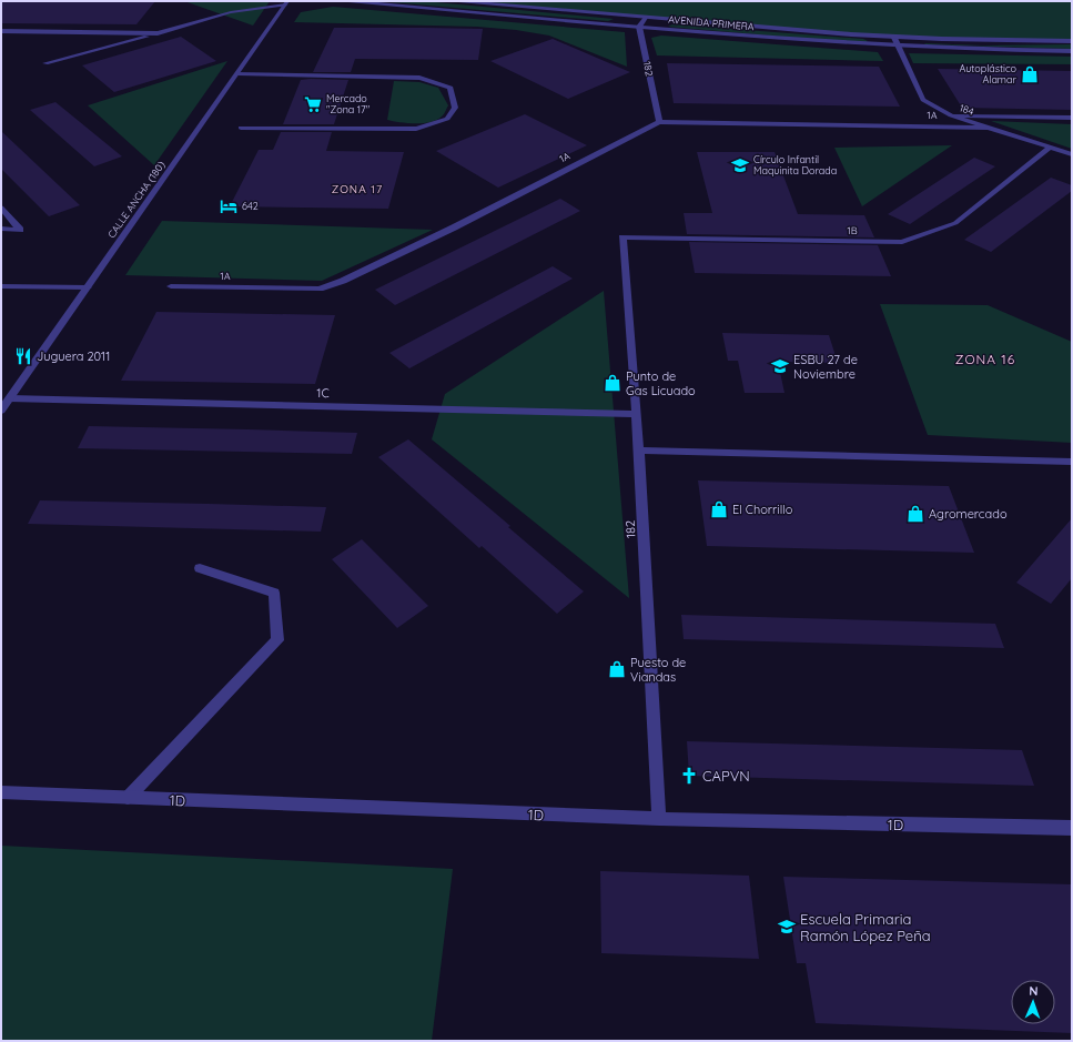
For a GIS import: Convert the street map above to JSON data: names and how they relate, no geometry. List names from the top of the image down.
{
  "streets": {
    "street": [
      "AVENIDA PRIMERA",
      "182",
      "184",
      "1A",
      "CALLE ANCHA (180)",
      "1B",
      "1C",
      "1D"
    ]
  },
  "crossings": [
    ["AVENIDA PRIMERA", "182"],
    ["AVENIDA PRIMERA", "184"],
    ["182", "1A"],
    ["182", "1B"],
    ["182", "1C"],
    ["182", "1D"],
    ["184", "1A"],
    ["184", "1B"],
    ["CALLE ANCHA (180)", "1C"]
  ],
  "districts": ["ZONA 17", "ZONA 16"],
  "places": {
    "shop": [
      "Autoplástico Alamar",
      "Punto de Gas Licuado",
      "El Chorrillo",
      "Agromercado",
      "Puesto de Viandas"
    ],
    "supermarket": ["Mercado \"Zona 17\""],
    "school or university": ["Círculo Infantil Maquinita Dorada", "ESBU 27 de Noviembre", "Escuela Primaria Ramón López Peña"],
    "hotel": ["642"],
    "restaurant": ["Juguera 2011"],
    "church": ["CAPVN"]
  },
  "north": "top"
}
